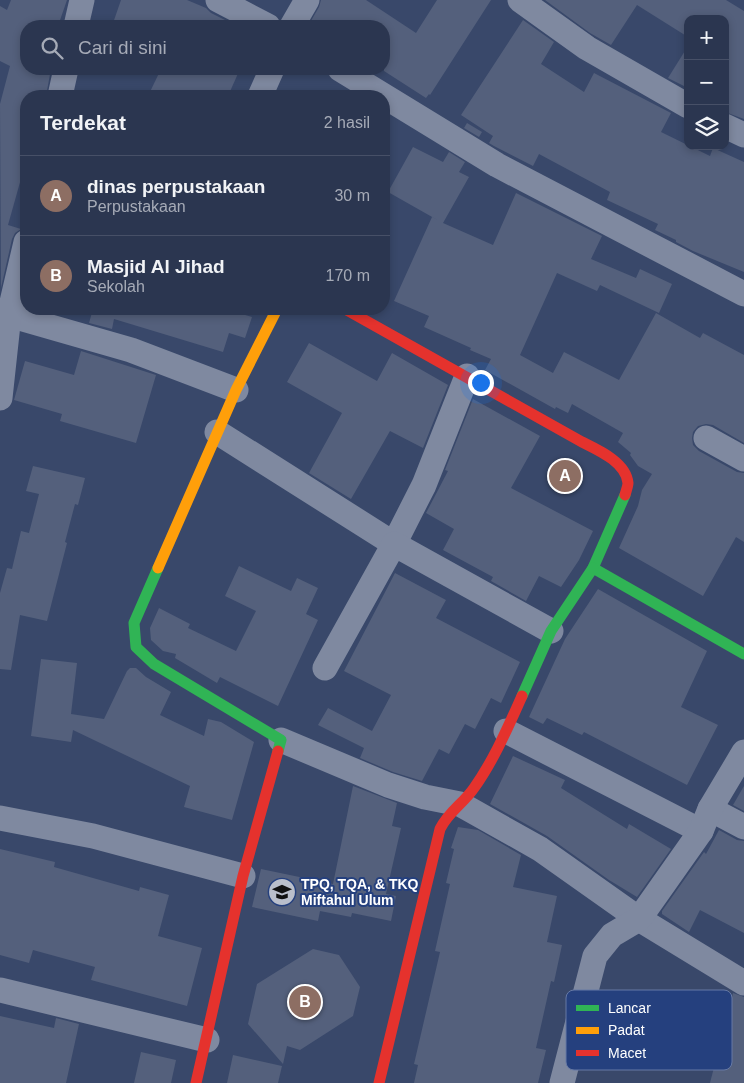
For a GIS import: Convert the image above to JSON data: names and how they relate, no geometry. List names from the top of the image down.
{
  "places": {
    "school or university": ["TPQ, TQA, & TKQ Miftahul Ulum"]
  },
  "legend": ["Lancar", "Padat", "Macet"],
  "page": {
    "map_buttons": ["+", "−"],
    "search": "Cari di sini",
    "heading": ["Terdekat", "2 hasil"],
    "list": [
      {
        "mark": "A",
        "name": "dinas perpustakaan",
        "note": "Perpustakaan",
        "value": "30 m"
      },
      {
        "mark": "B",
        "name": "Masjid Al Jihad",
        "note": "Sekolah",
        "value": "170 m"
      }
    ],
    "pins": ["A", "B"]
  }
}
